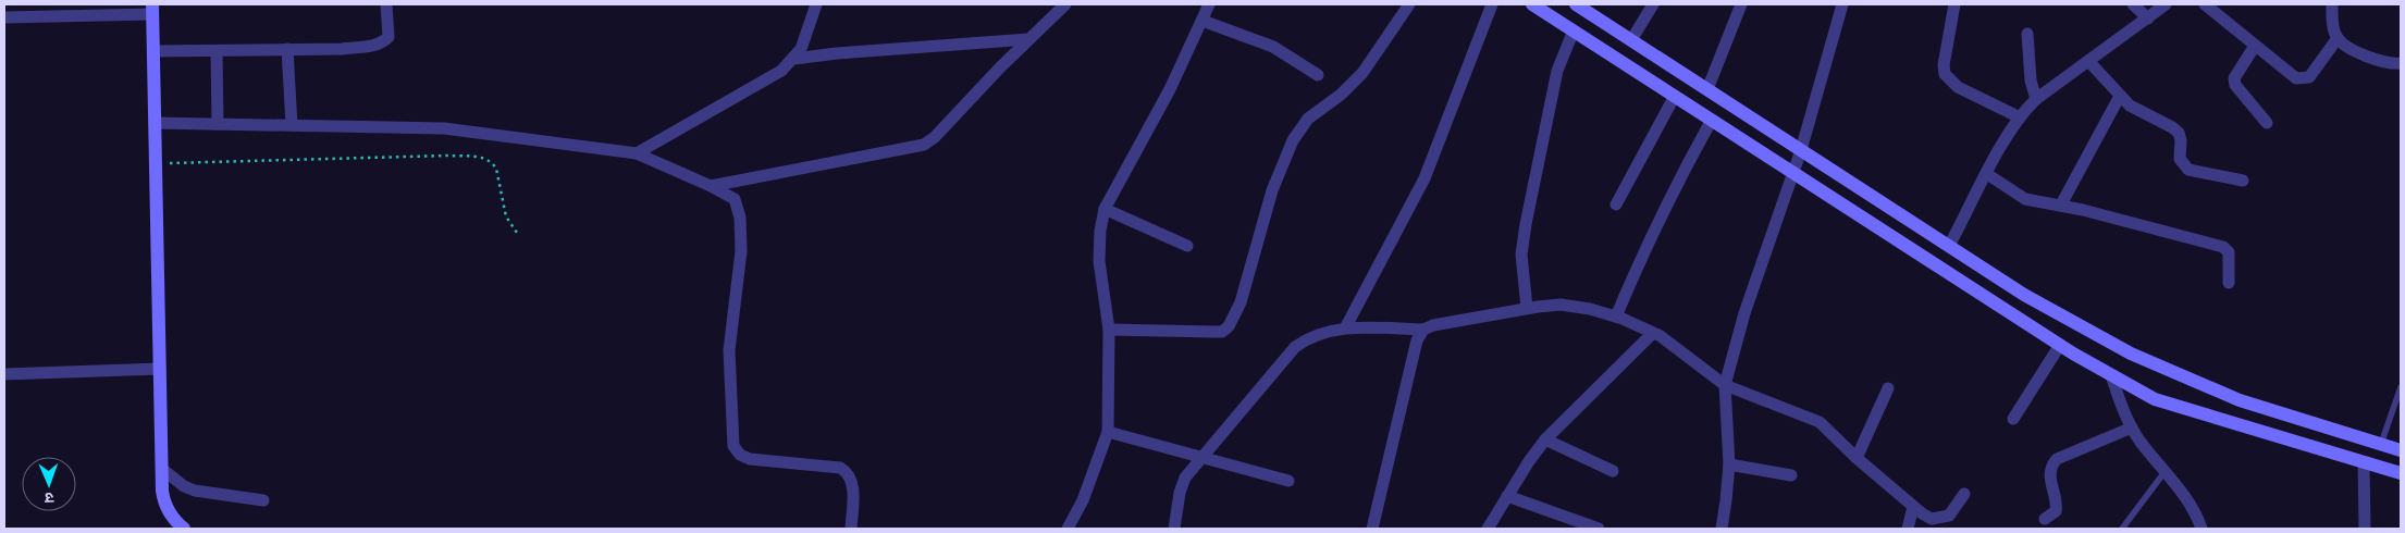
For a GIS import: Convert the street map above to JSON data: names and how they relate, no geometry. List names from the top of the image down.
{
  "north": "bottom"
}
